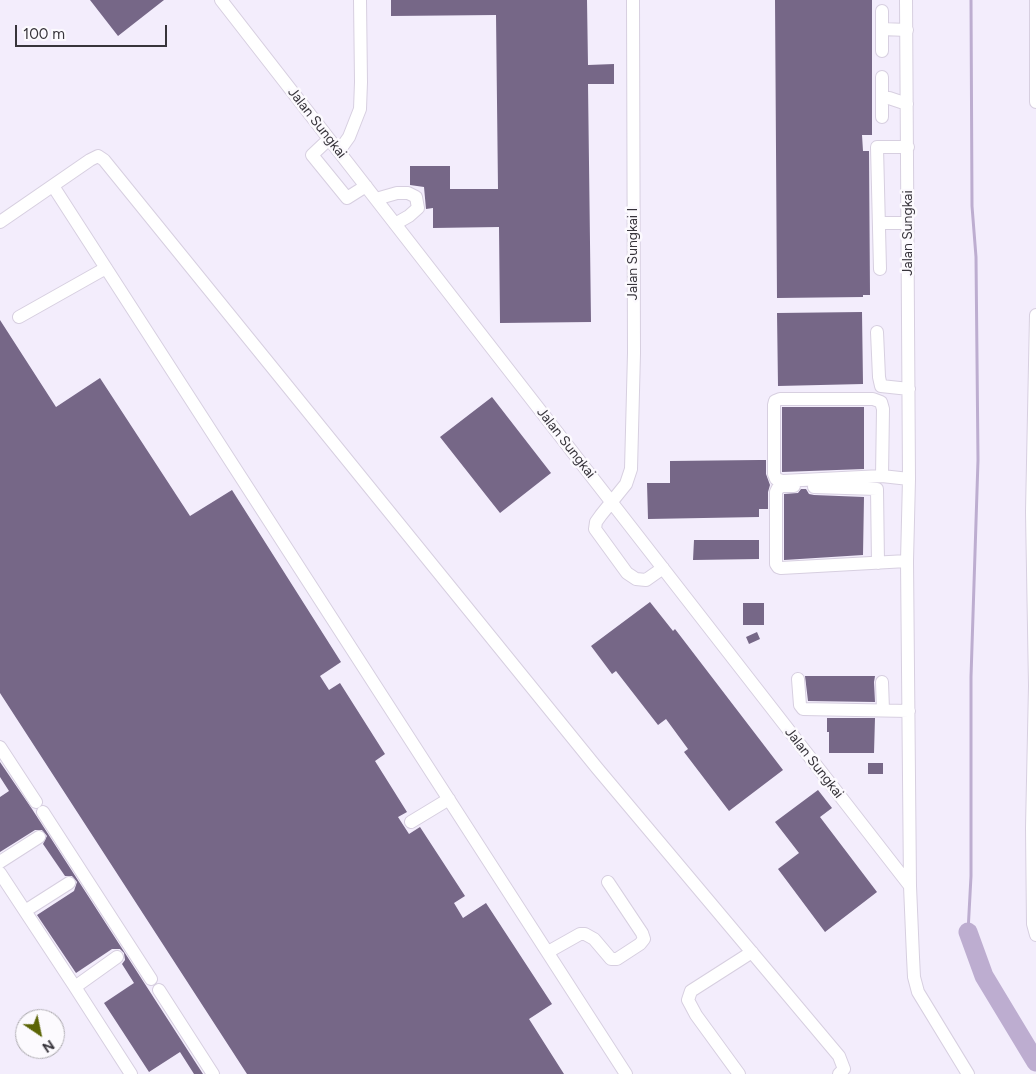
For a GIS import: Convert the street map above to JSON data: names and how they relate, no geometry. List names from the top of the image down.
{
  "streets": {
    "street": ["Jalan Sungkai", "Jalan Sungkai I"]
  },
  "crossings": [
    ["Jalan Sungkai", "Jalan Sungkai I"]
  ],
  "scale_bar": "100 m",
  "north": "bottom right"
}
